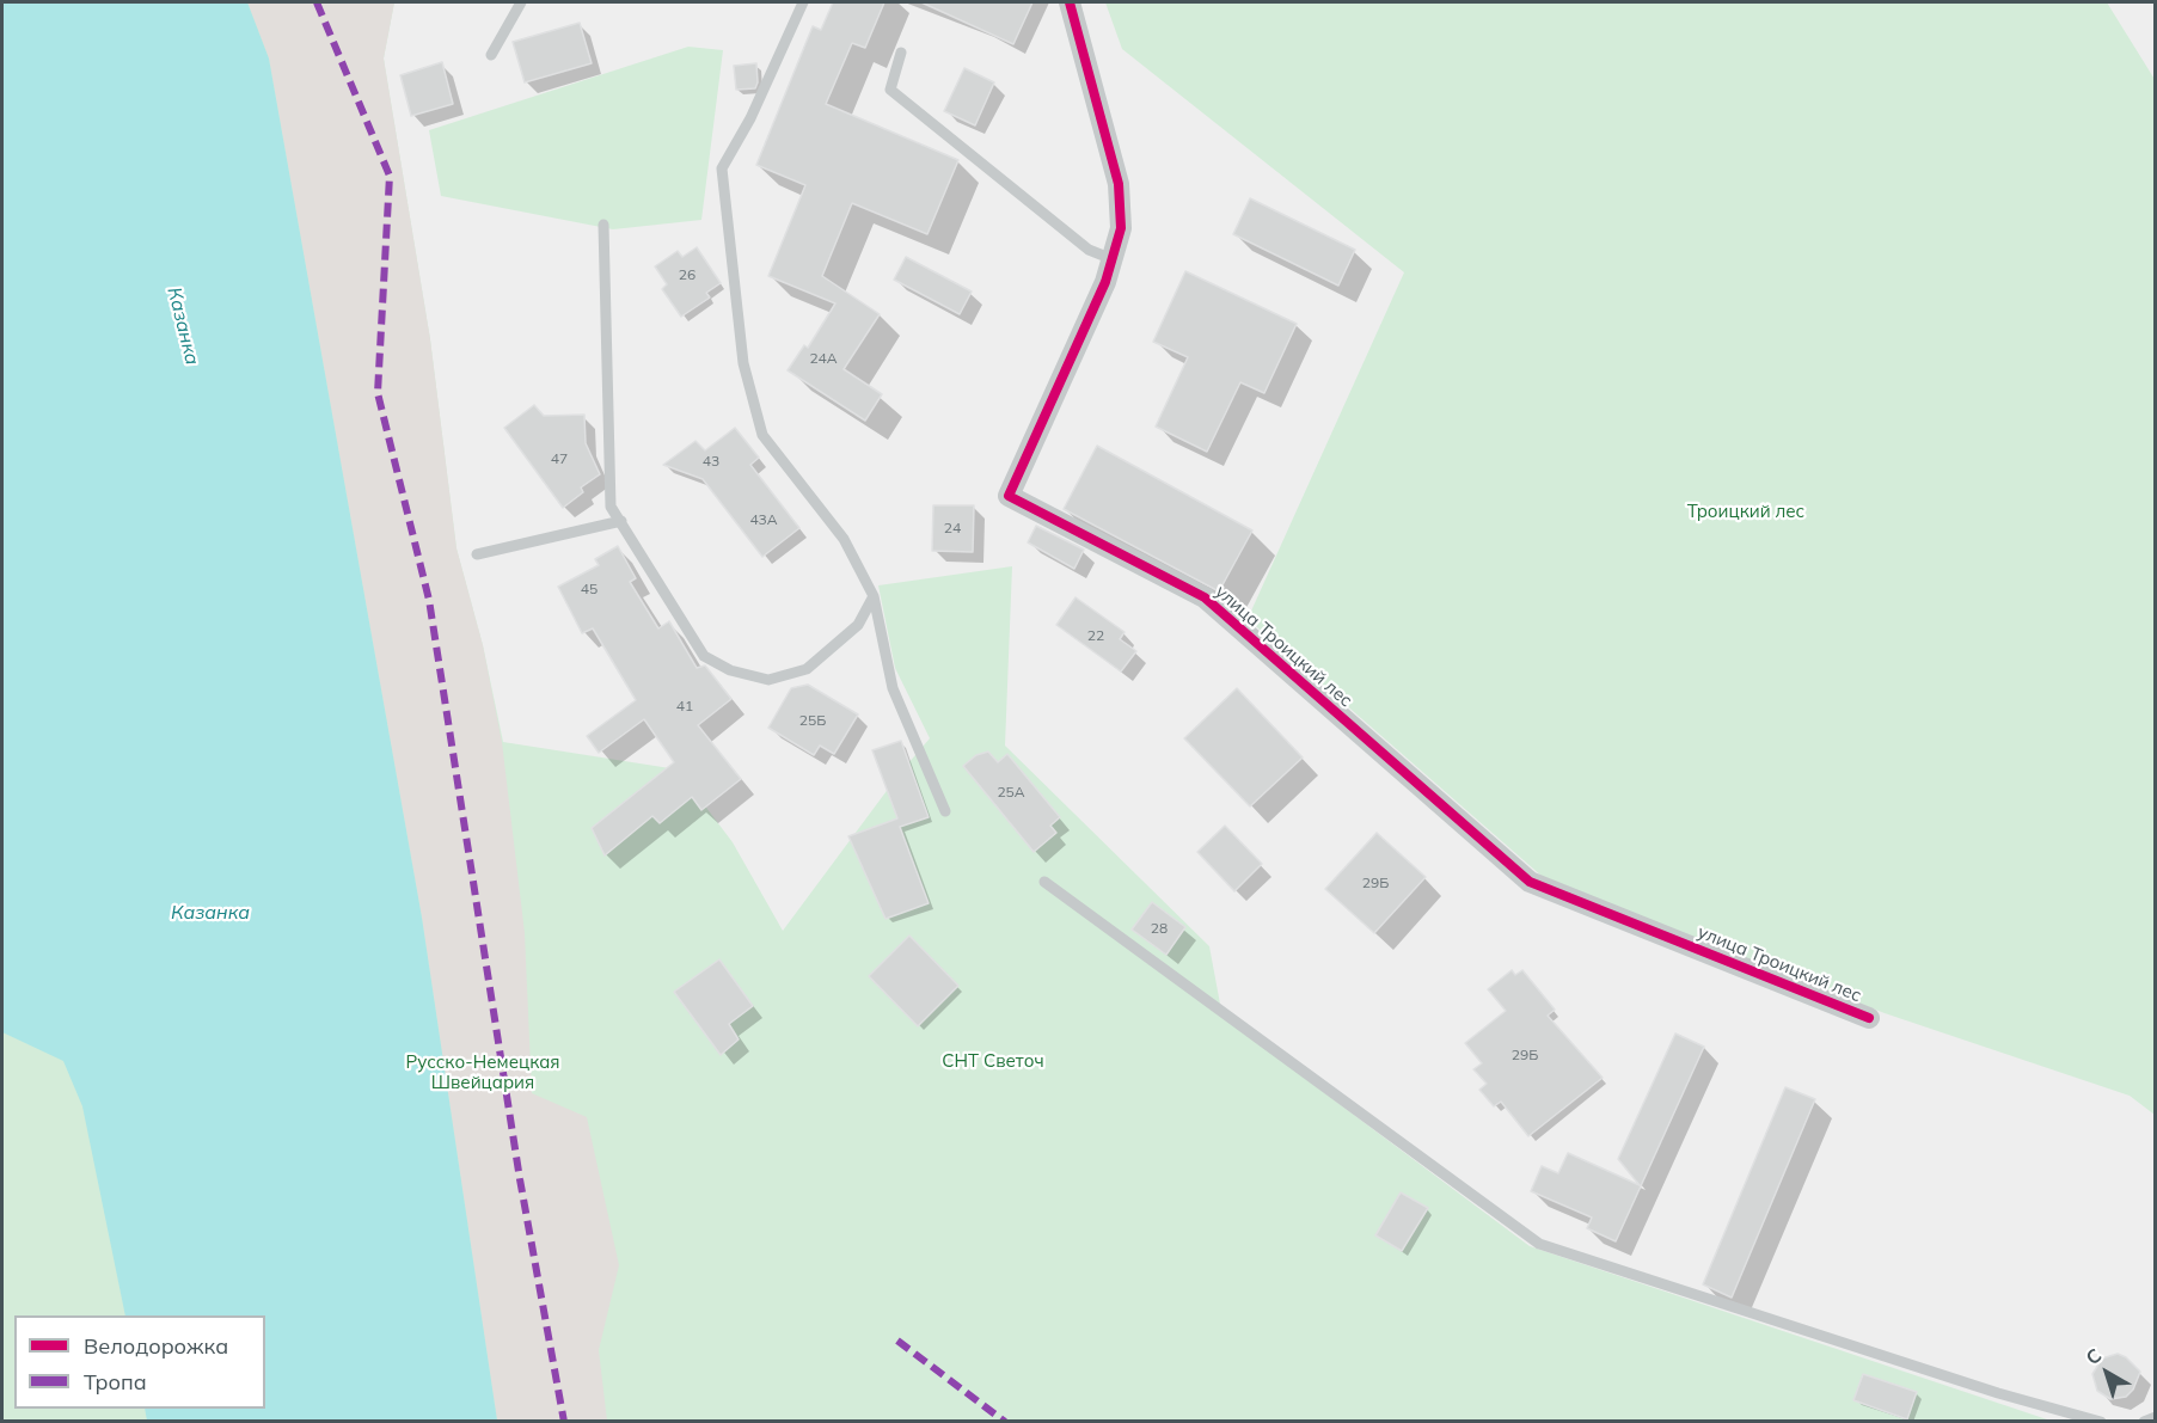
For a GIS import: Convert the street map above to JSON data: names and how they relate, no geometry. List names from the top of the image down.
{
  "streets": {
    "street": ["улица Троицкий лес"]
  },
  "water": ["Казанка"],
  "parks": ["Троицкий лес", "СНТ Светоч", "Русско-Немецкая Швейцария"],
  "house_numbers": [
    "26",
    "24А",
    "47",
    "43",
    "43А",
    "24",
    "45",
    "22",
    "41",
    "25Б",
    "25А",
    "29Б",
    "28",
    "29Б"
  ],
  "legend": ["Велодорожка", "Тропа"],
  "north": "top left"
}
